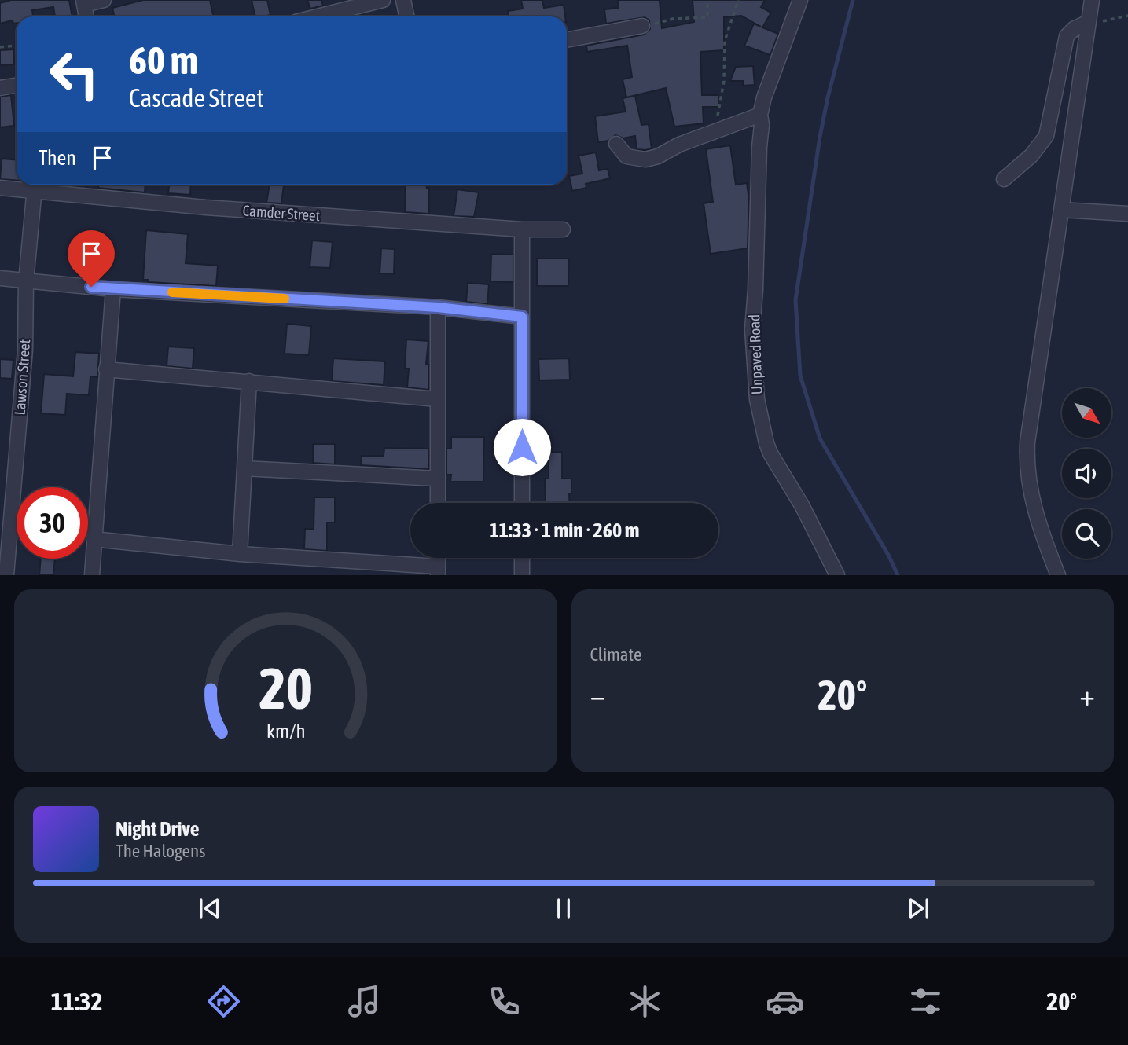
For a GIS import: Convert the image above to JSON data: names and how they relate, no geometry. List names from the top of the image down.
{
  "streets": {
    "street": ["Camder Street", "Unpaved Road", "Lawson Street"]
  },
  "crossings": [
    ["Camder Street", "Lawson Street"]
  ],
  "north": "bottom right",
  "page": {
    "turn": ["60 m", "Cascade Street"],
    "then": "Then",
    "limit": "30",
    "trip": "11:33 · 1 min · 260 m",
    "tile": "Climate",
    "heat": ["−", "20°", "+"],
    "song": ["Night Drive", "The Halogens"],
    "tabs": ["11:32", "20°"],
    "gauge": ["20", "km/h"]
  }
}
